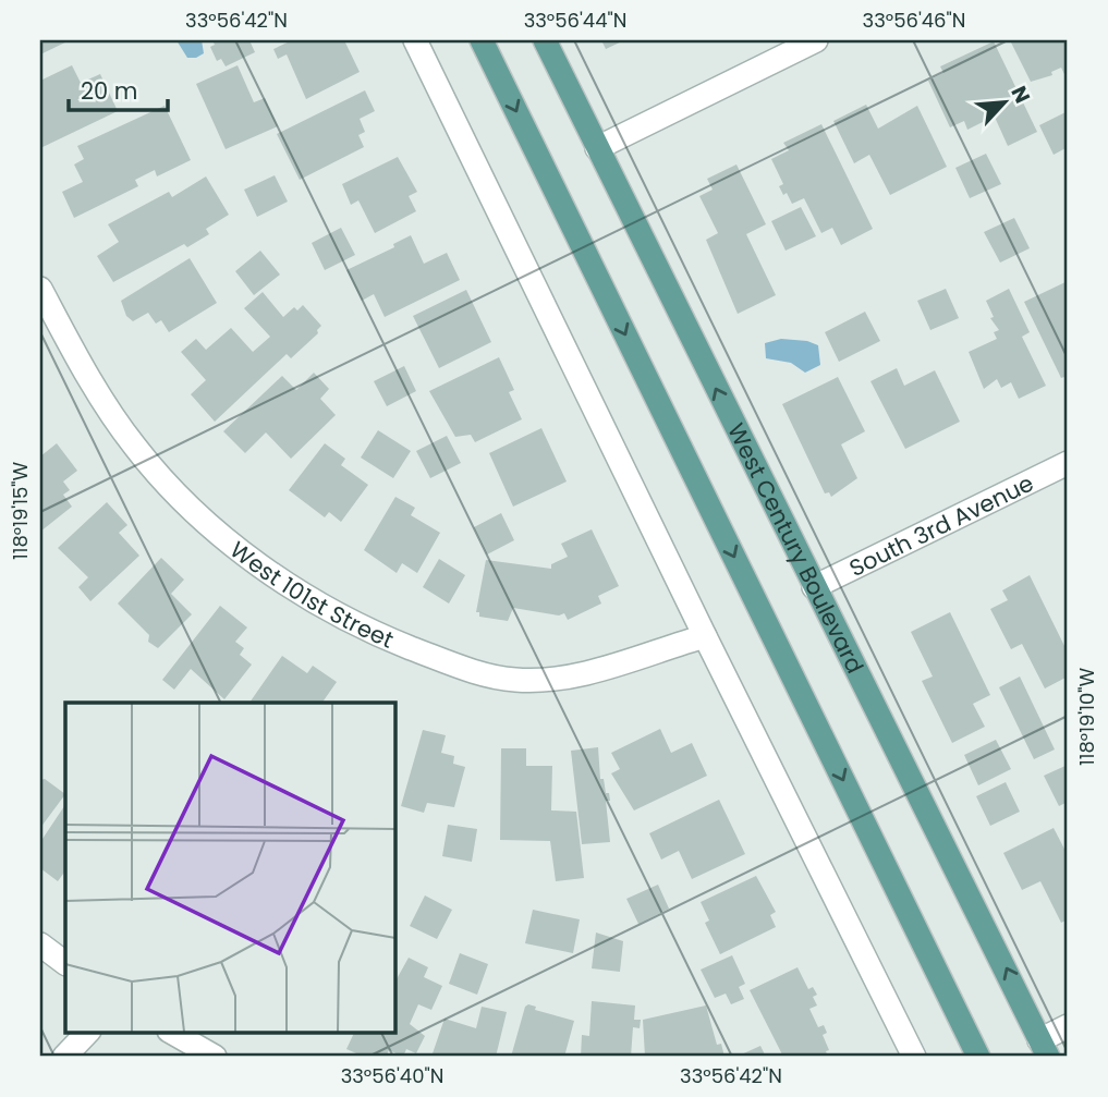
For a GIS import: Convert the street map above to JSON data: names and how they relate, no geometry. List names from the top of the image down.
{
  "streets": {
    "main road": ["West Century Boulevard"],
    "street": ["South 3rd Avenue", "West 101st Street"]
  },
  "crossings": [
    ["South 3rd Avenue", "West Century Boulevard"]
  ],
  "scale_bar": "20 m",
  "north": "top right",
  "coordinates": [
    "33°56'42\"N",
    "33°56'44\"N",
    "33°56'46\"N",
    "118°19'15\"W",
    "118°19'10\"W",
    "33°56'40\"N"
  ]
}
